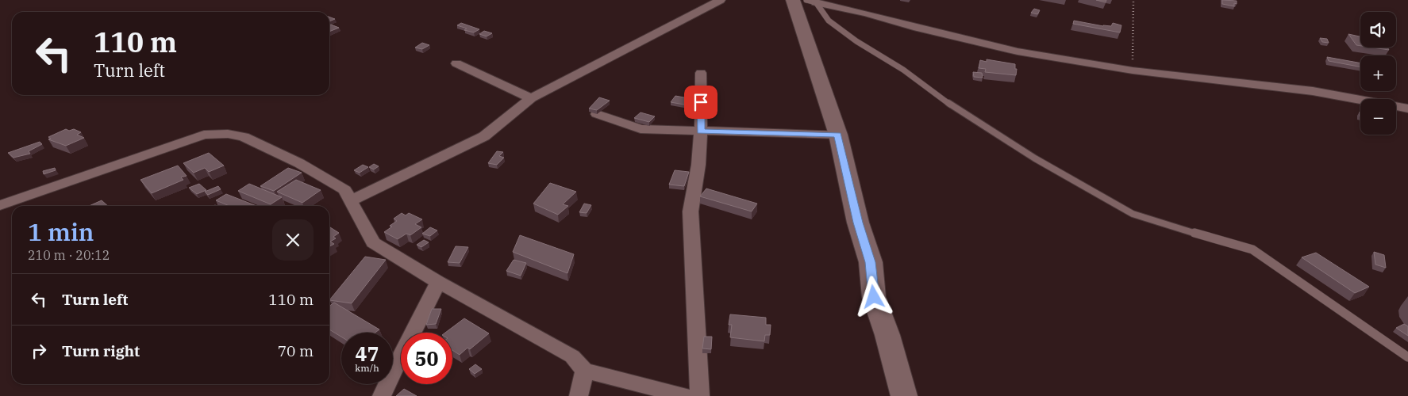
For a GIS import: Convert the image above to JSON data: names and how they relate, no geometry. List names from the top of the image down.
{
  "page": {
    "map_buttons": ["+", "−"],
    "turn": ["110 m", "Turn left"],
    "heading": ["1 min", "210 m · 20:12"],
    "list": [
      {
        "name": "Turn left",
        "value": "110 m"
      },
      {
        "name": "Turn right",
        "value": "70 m"
      }
    ],
    "speed": "47 km/h",
    "limit": "50"
  }
}
